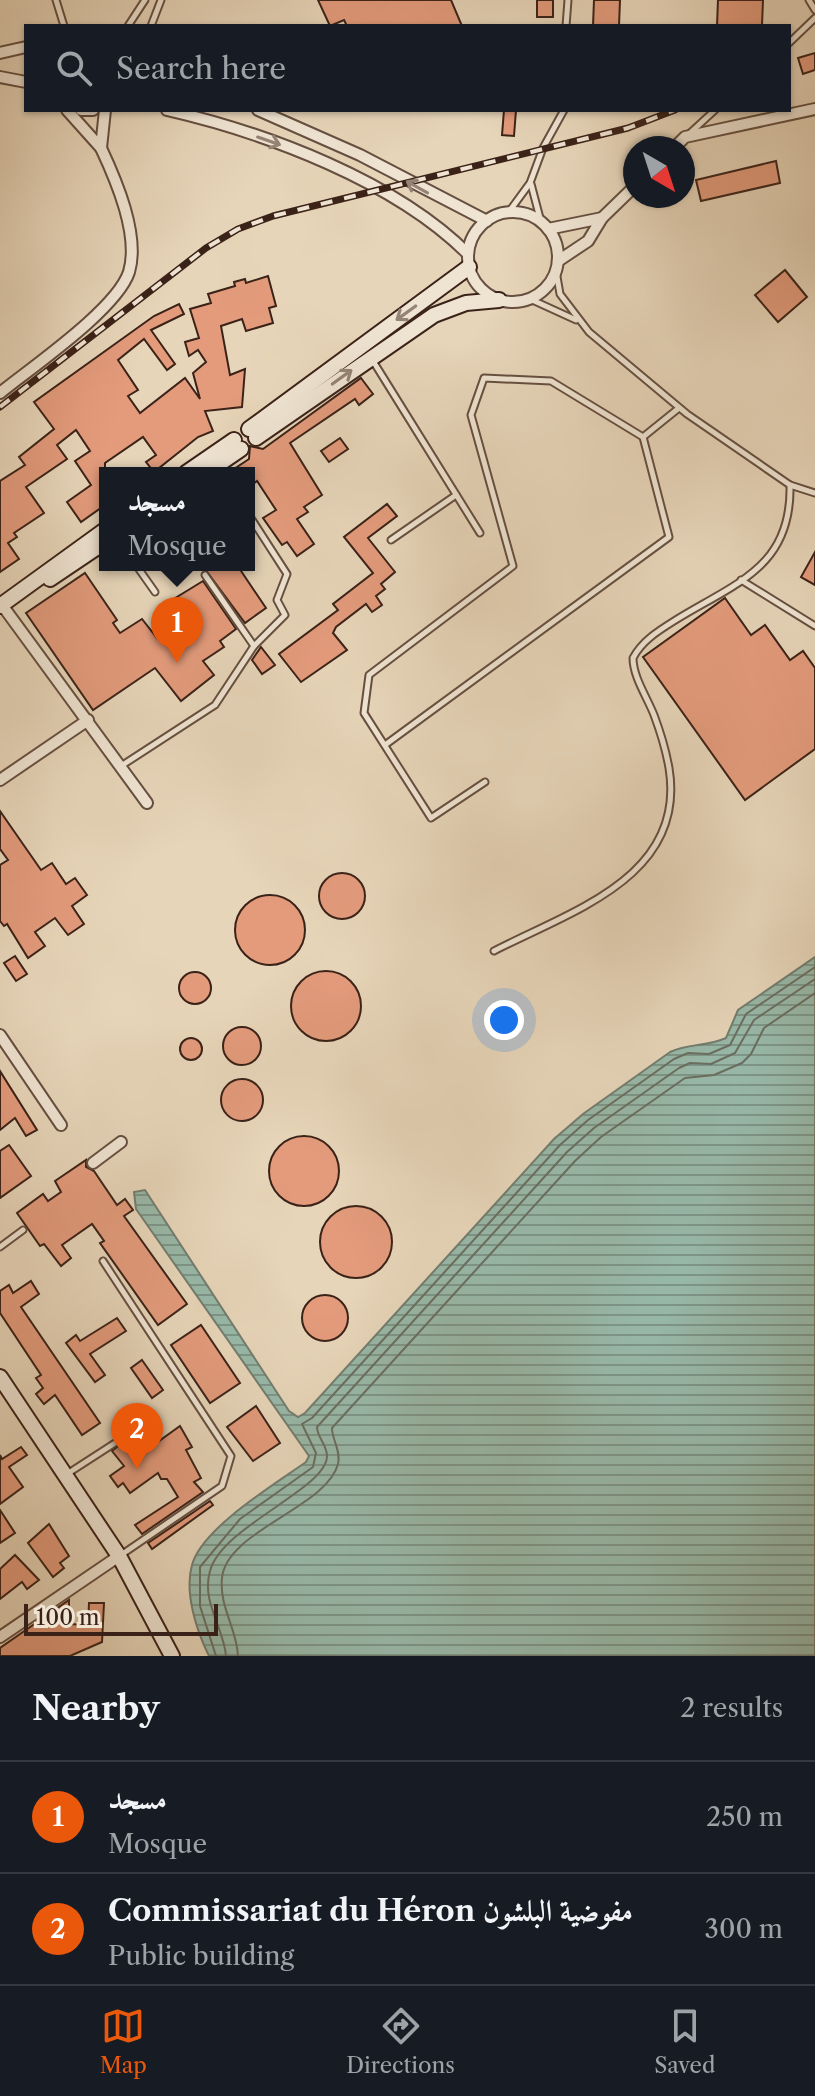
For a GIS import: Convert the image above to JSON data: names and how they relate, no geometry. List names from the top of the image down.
{
  "scale_bar": "100 m",
  "north": "bottom right",
  "page": {
    "search": "Search here",
    "popup": ["مسجد", "Mosque"],
    "pins": ["1", "2"],
    "scale": "100 m",
    "heading": ["Nearby", "2 results"],
    "list": [
      {
        "mark": "1",
        "name": "مسجد",
        "note": "Mosque",
        "value": "250 m"
      },
      {
        "mark": "2",
        "name": "Commissariat du Héron مفوضية البلشون",
        "note": "Public building",
        "value": "300 m"
      }
    ],
    "nav": ["Map", "Directions", "Saved"]
  }
}
